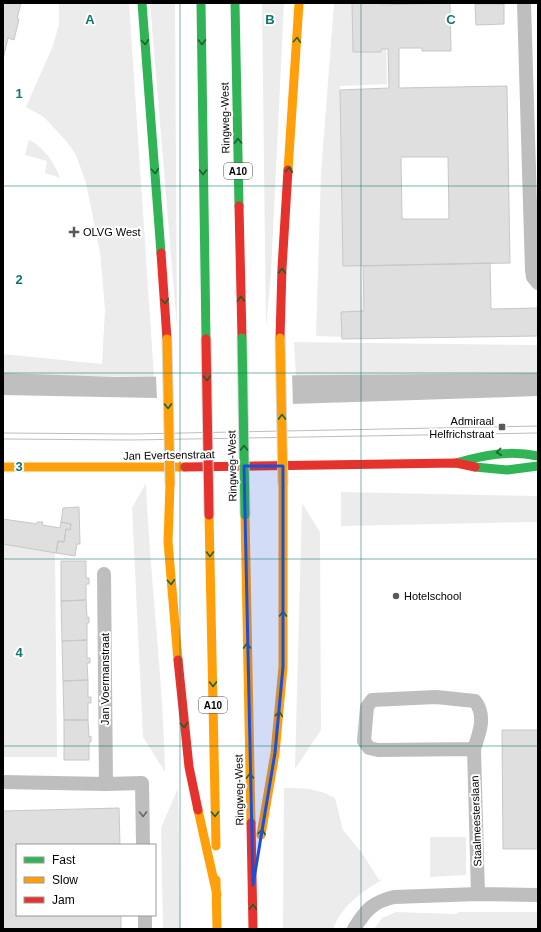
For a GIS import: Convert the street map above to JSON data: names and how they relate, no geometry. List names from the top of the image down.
{
  "streets": {
    "main road": ["Ringweg-West", "A10", "Jan Evertsenstraat"],
    "street": ["Jan Voermanstraat", "Staalmeesterslaan"]
  },
  "crossings": [
    ["Ringweg-West", "A10"]
  ],
  "places": {
    "health": ["OLVG West"],
    "transit": ["Admiraal Helfrichstraat"],
    "other": ["Hotelschool"]
  },
  "legend": ["Fast", "Slow", "Jam"],
  "grid": {
    "columns": ["A", "B", "C"],
    "rows": [
      "1",
      "2",
      "3",
      "4"
    ]
  }
}
